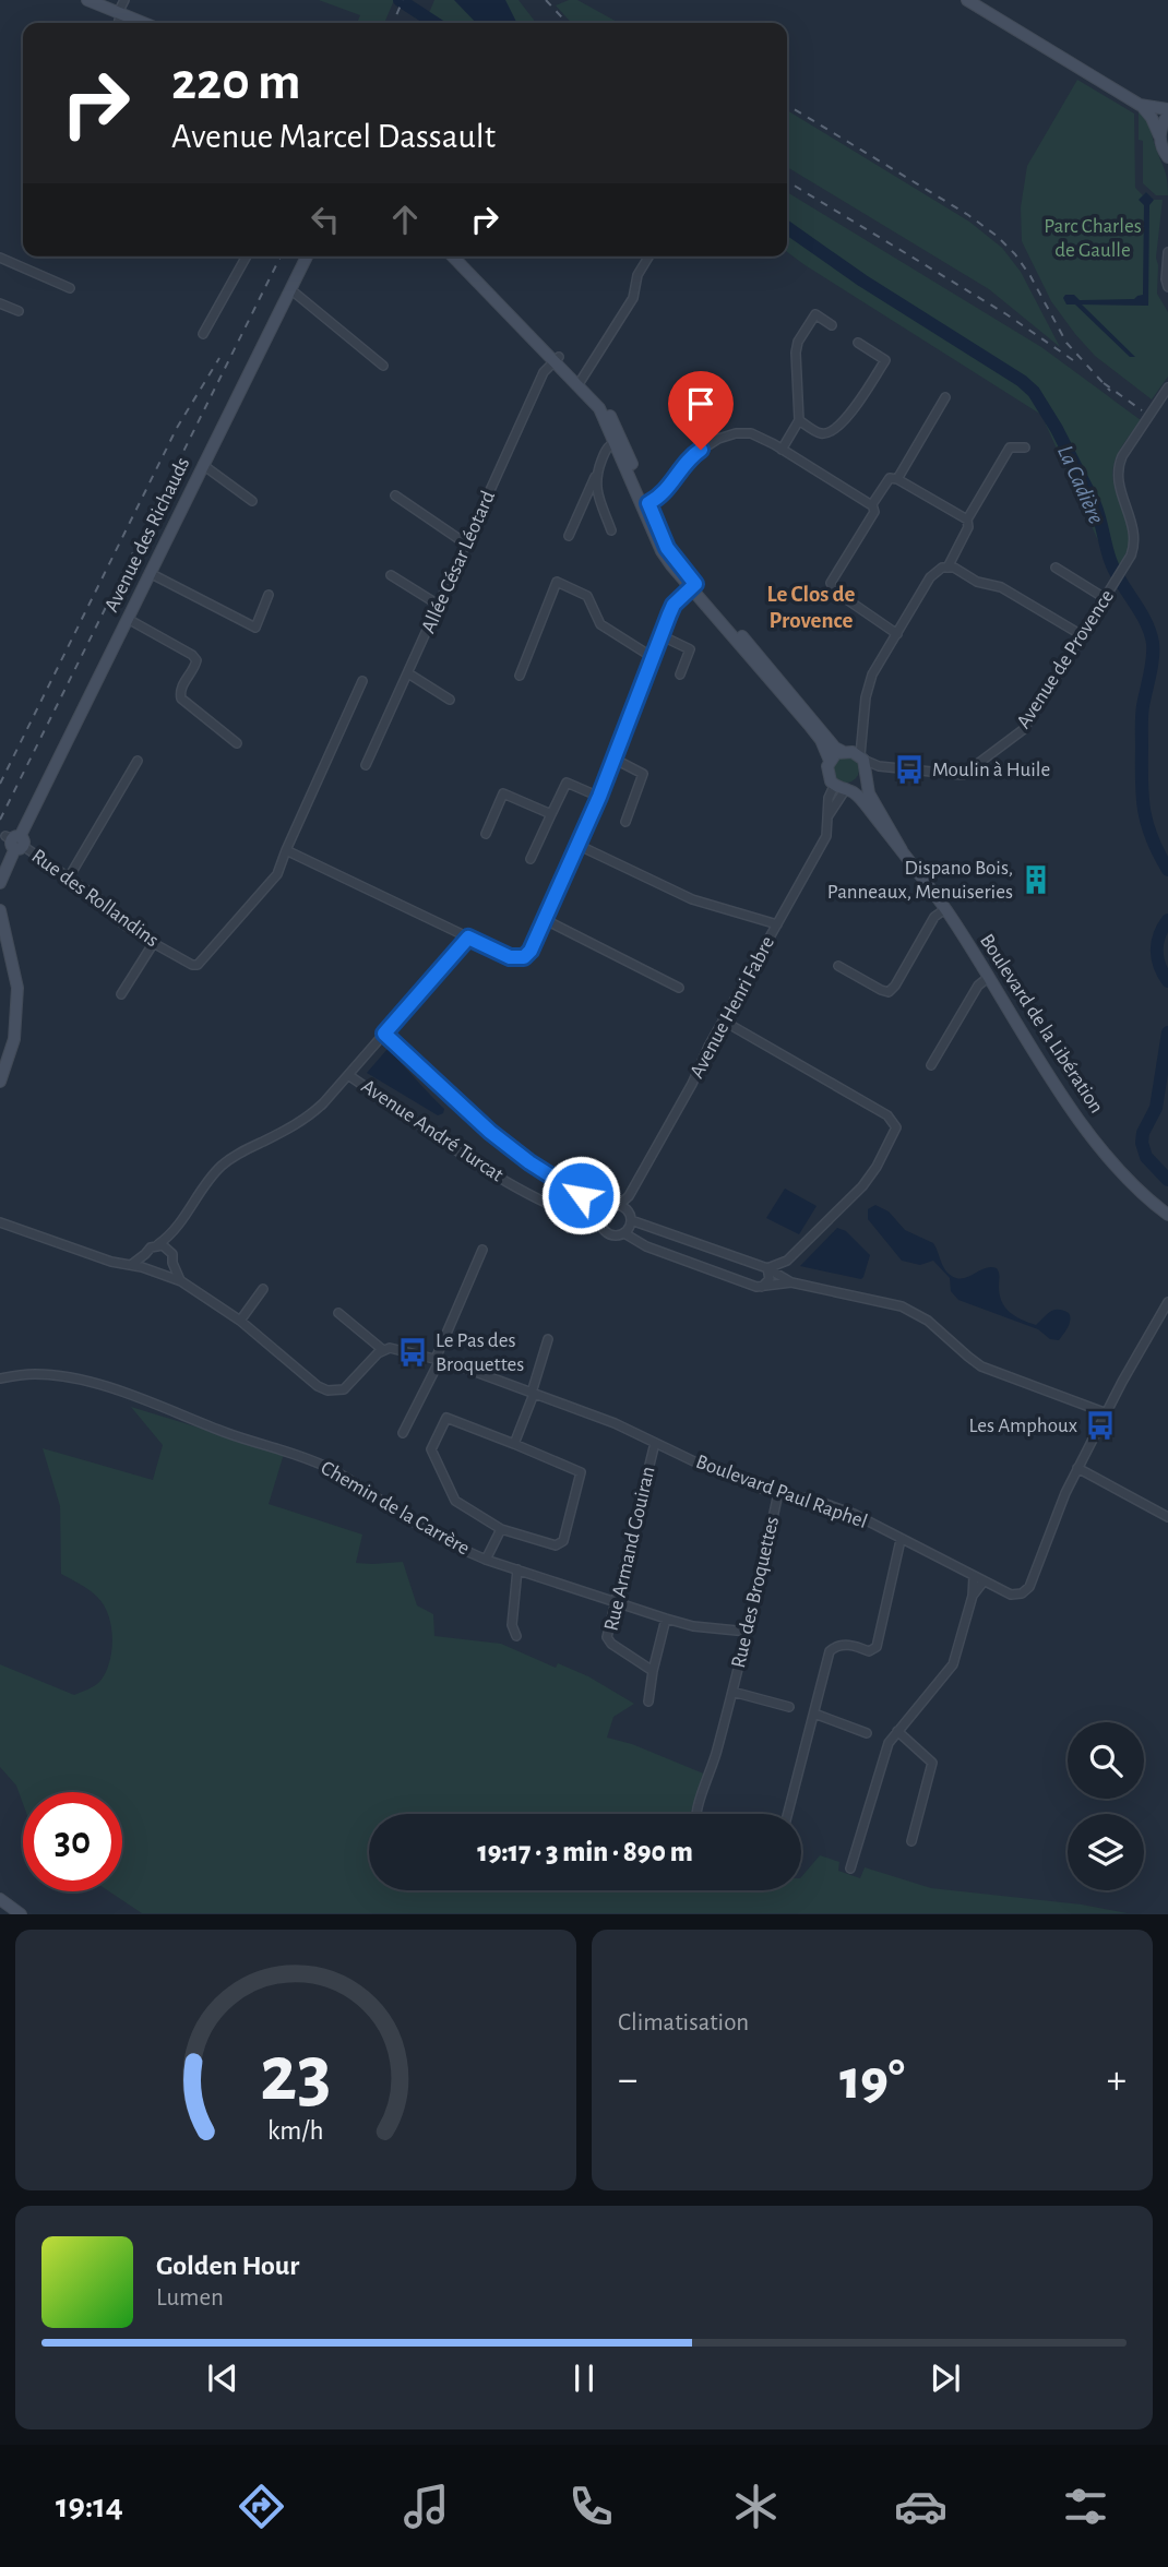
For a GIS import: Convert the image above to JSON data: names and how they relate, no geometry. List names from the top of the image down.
{
  "streets": {
    "street": [
      "Avenue des Richauds",
      "Allée César Léotard",
      "Avenue de Provence",
      "Rue des Rollandins",
      "Avenue Henri Fabre",
      "Boulevard de la Libération",
      "Avenue André Turcat",
      "Boulevard Paul Raphel",
      "Chemin de la Carrère",
      "Rue Armand Gouiran",
      "Rue des Broquettes"
    ]
  },
  "crossings": [
    ["Avenue des Richauds", "Rue des Rollandins"],
    ["Allée César Léotard", "Boulevard de la Libération"],
    ["Avenue de Provence", "Avenue Henri Fabre"],
    ["Avenue de Provence", "Boulevard de la Libération"],
    ["Avenue Henri Fabre", "Boulevard de la Libération"],
    ["Avenue Henri Fabre", "Avenue André Turcat"],
    ["Boulevard Paul Raphel", "Rue Armand Gouiran"],
    ["Boulevard Paul Raphel", "Rue des Broquettes"],
    ["Chemin de la Carrère", "Rue Armand Gouiran"],
    ["Chemin de la Carrère", "Rue des Broquettes"]
  ],
  "districts": ["Le Clos de Provence"],
  "water": ["La Cadière"],
  "parks": ["Parc Charles de Gaulle"],
  "places": {
    "bus stop": ["Moulin à Huile", "Le Pas des Broquettes", "Les Amphoux"],
    "building": ["Dispano Bois, Panneaux, Menuiseries"]
  },
  "page": {
    "turn": ["220 m", "Avenue Marcel Dassault"],
    "limit": "30",
    "trip": "19:17 · 3 min · 890 m",
    "tile": "Climatisation",
    "heat": ["−", "19°", "+"],
    "song": ["Golden Hour", "Lumen"],
    "tabs": "19:14",
    "gauge": ["23", "km/h"]
  }
}
